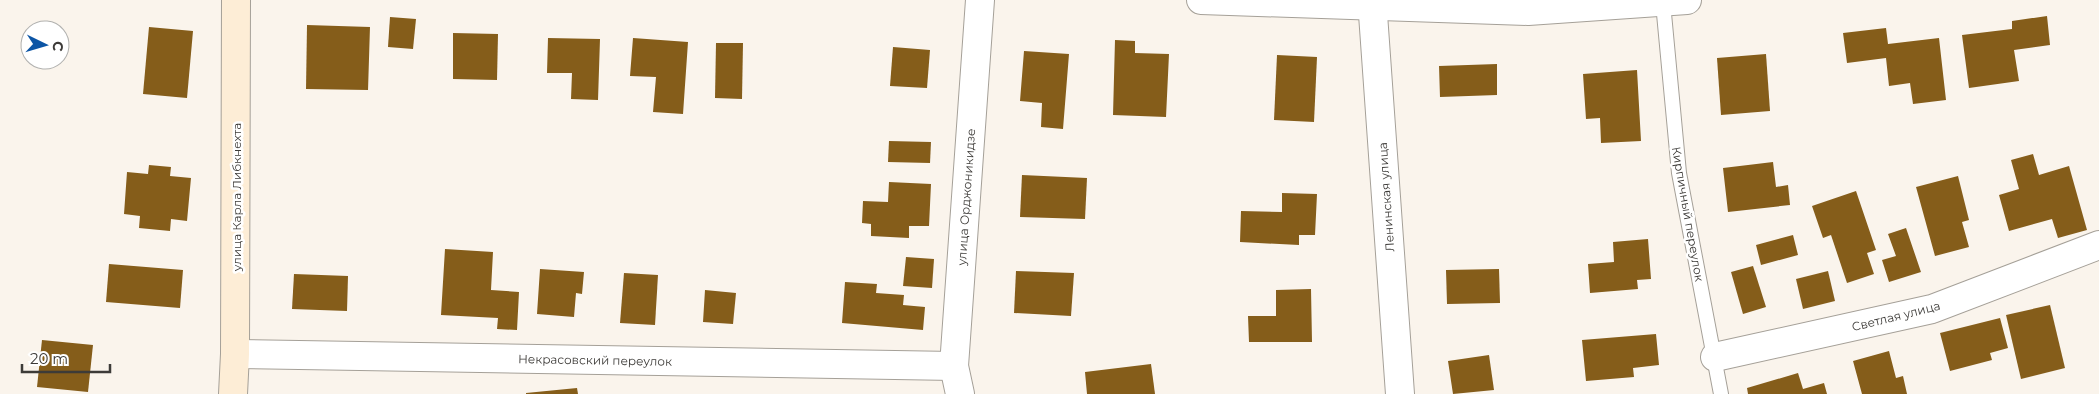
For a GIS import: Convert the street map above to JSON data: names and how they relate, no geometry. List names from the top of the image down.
{
  "streets": {
    "street": [
      "улица Карла Либкнехта",
      "улица Орджоникидзе",
      "Ленинская улица",
      "Светлая улица",
      "Некрасовский переулок"
    ],
    "lane": ["Кирпичный переулок"]
  },
  "crossings": [
    ["улица Карла Либкнехта", "Некрасовский переулок"],
    ["улица Орджоникидзе", "Некрасовский переулок"],
    ["Кирпичный переулок", "Светлая улица"]
  ],
  "scale_bar": "20 m",
  "north": "right"
}
